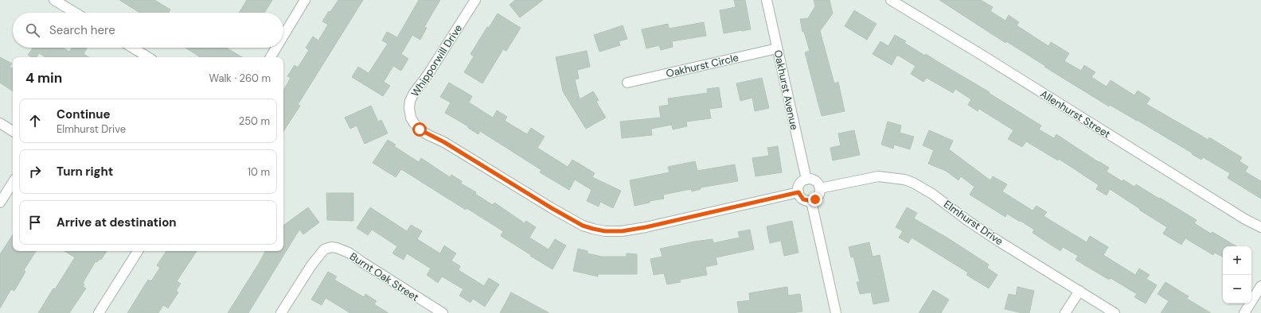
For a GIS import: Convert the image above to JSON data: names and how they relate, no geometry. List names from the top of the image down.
{
  "streets": {
    "street": [
      "Whipporwill Drive",
      "Oakhurst Circle",
      "Oakhurst Avenue",
      "Allenhurst Street",
      "Elmhurst Drive",
      "Burnt Oak Street"
    ]
  },
  "crossings": [
    ["Whipporwill Drive", "Oakhurst Avenue"],
    ["Whipporwill Drive", "Elmhurst Drive"],
    ["Oakhurst Circle", "Oakhurst Avenue"],
    ["Oakhurst Avenue", "Elmhurst Drive"]
  ],
  "page": {
    "search": "Search here",
    "heading": ["4 min", "Walk · 260 m"],
    "list": [
      ["Continue", "Elmhurst Drive", "250 m"],
      ["Turn right", "10 m"],
      "Arrive at destination"
    ],
    "map_buttons": ["+", "−"]
  }
}
